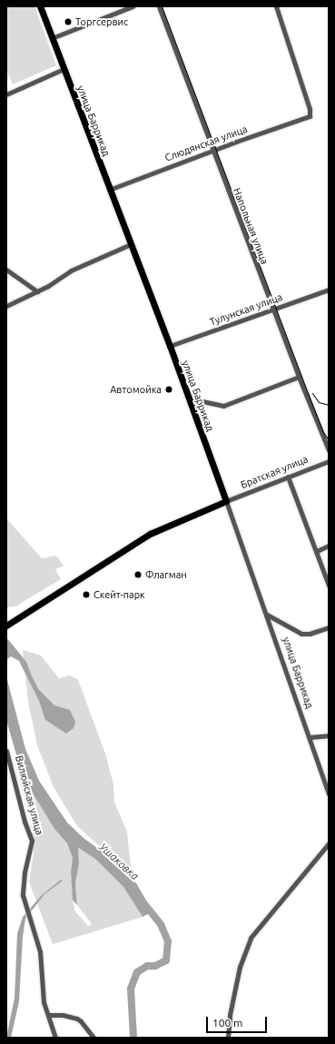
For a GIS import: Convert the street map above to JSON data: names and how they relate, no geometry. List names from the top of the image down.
{
  "streets": {
    "main road": ["улица Баррикад"],
    "street": [
      "Слюдянская улица",
      "Напольная улица",
      "Тулунская улица",
      "Братская улица",
      "Вилюйская улица"
    ]
  },
  "crossings": [
    ["улица Баррикад", "Слюдянская улица"],
    ["улица Баррикад", "Тулунская улица"],
    ["улица Баррикад", "Братская улица"],
    ["Слюдянская улица", "Напольная улица"],
    ["Напольная улица", "Тулунская улица"]
  ],
  "water": ["Ушаковка"],
  "places": [
    "Торгсервис",
    "Автомойка",
    "Флагман",
    "Скейт-парк"
  ],
  "scale_bar": "100 m"
}
